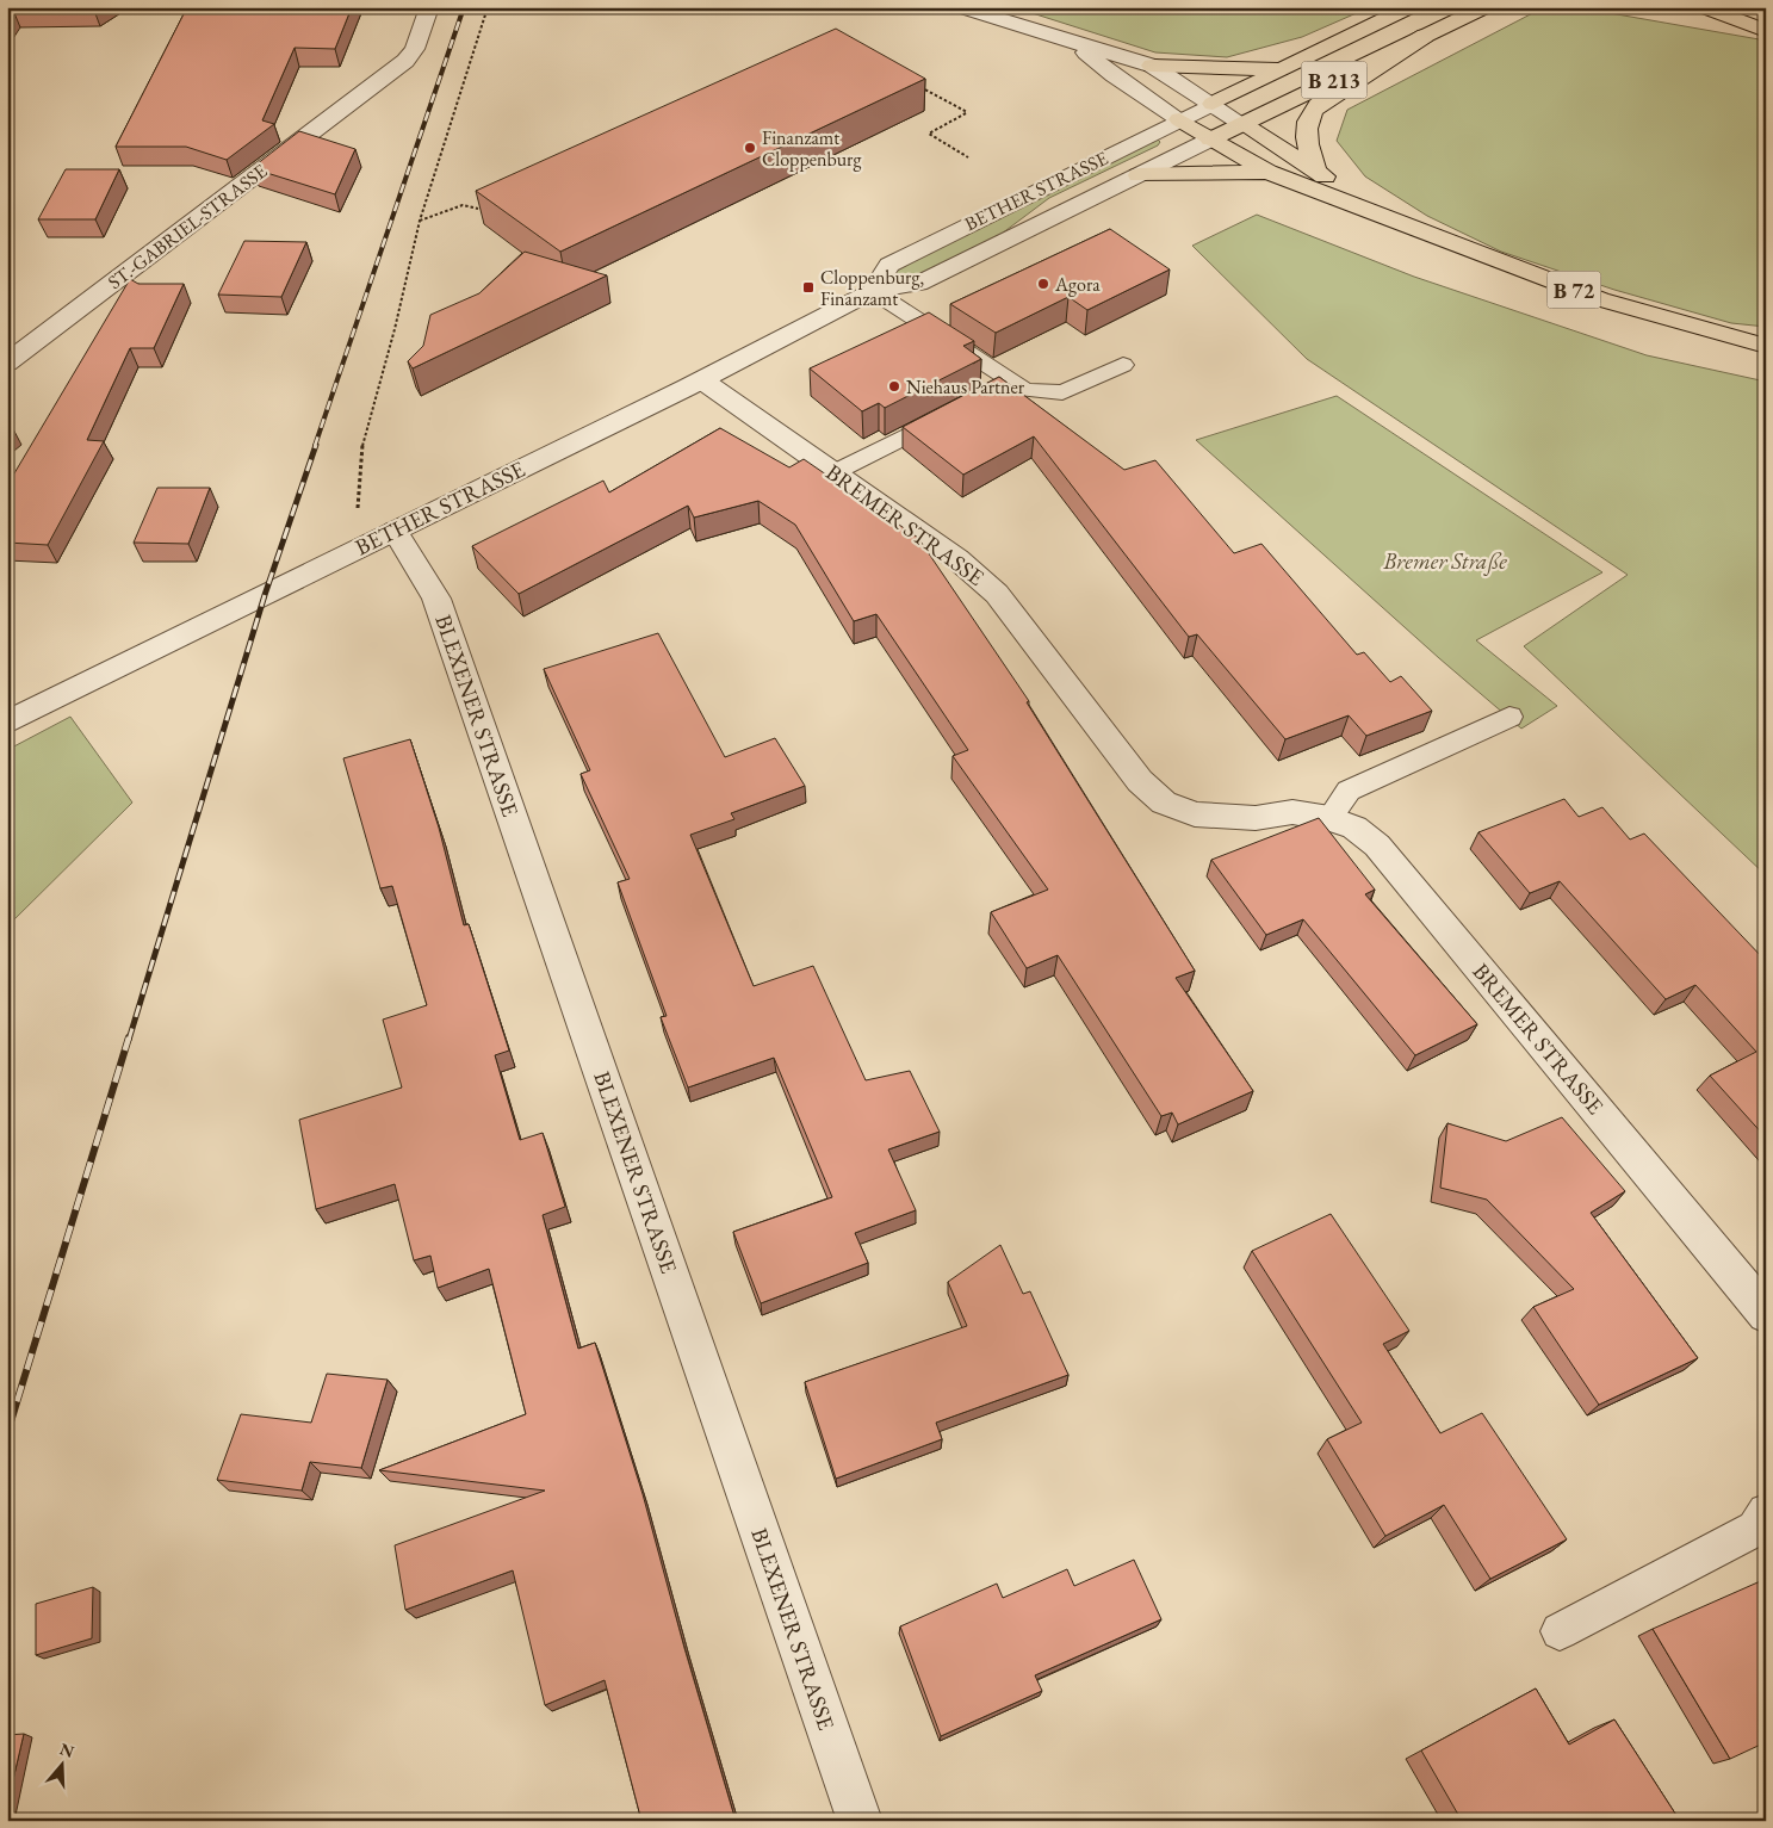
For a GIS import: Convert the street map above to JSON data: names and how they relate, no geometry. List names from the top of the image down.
{
  "streets": {
    "main road": ["B 213", "B 72"],
    "street": [
      "BETHER STRASSE",
      "ST.-GABRIEL-STRASSE",
      "BREMER STRASSE",
      "BLEXENER STRASSE"
    ]
  },
  "crossings": [
    ["B 213", "BETHER STRASSE"],
    ["B 213", "B 72"],
    ["BETHER STRASSE", "B 72"],
    ["BETHER STRASSE", "BREMER STRASSE"],
    ["BETHER STRASSE", "BLEXENER STRASSE"]
  ],
  "parks": ["Bremer Straße"],
  "places": {
    "other": ["Finanzamt Cloppenburg", "Agora", "Niehaus Partner"],
    "transit": ["Cloppenburg, Finanzamt"]
  },
  "north": "top"
}
